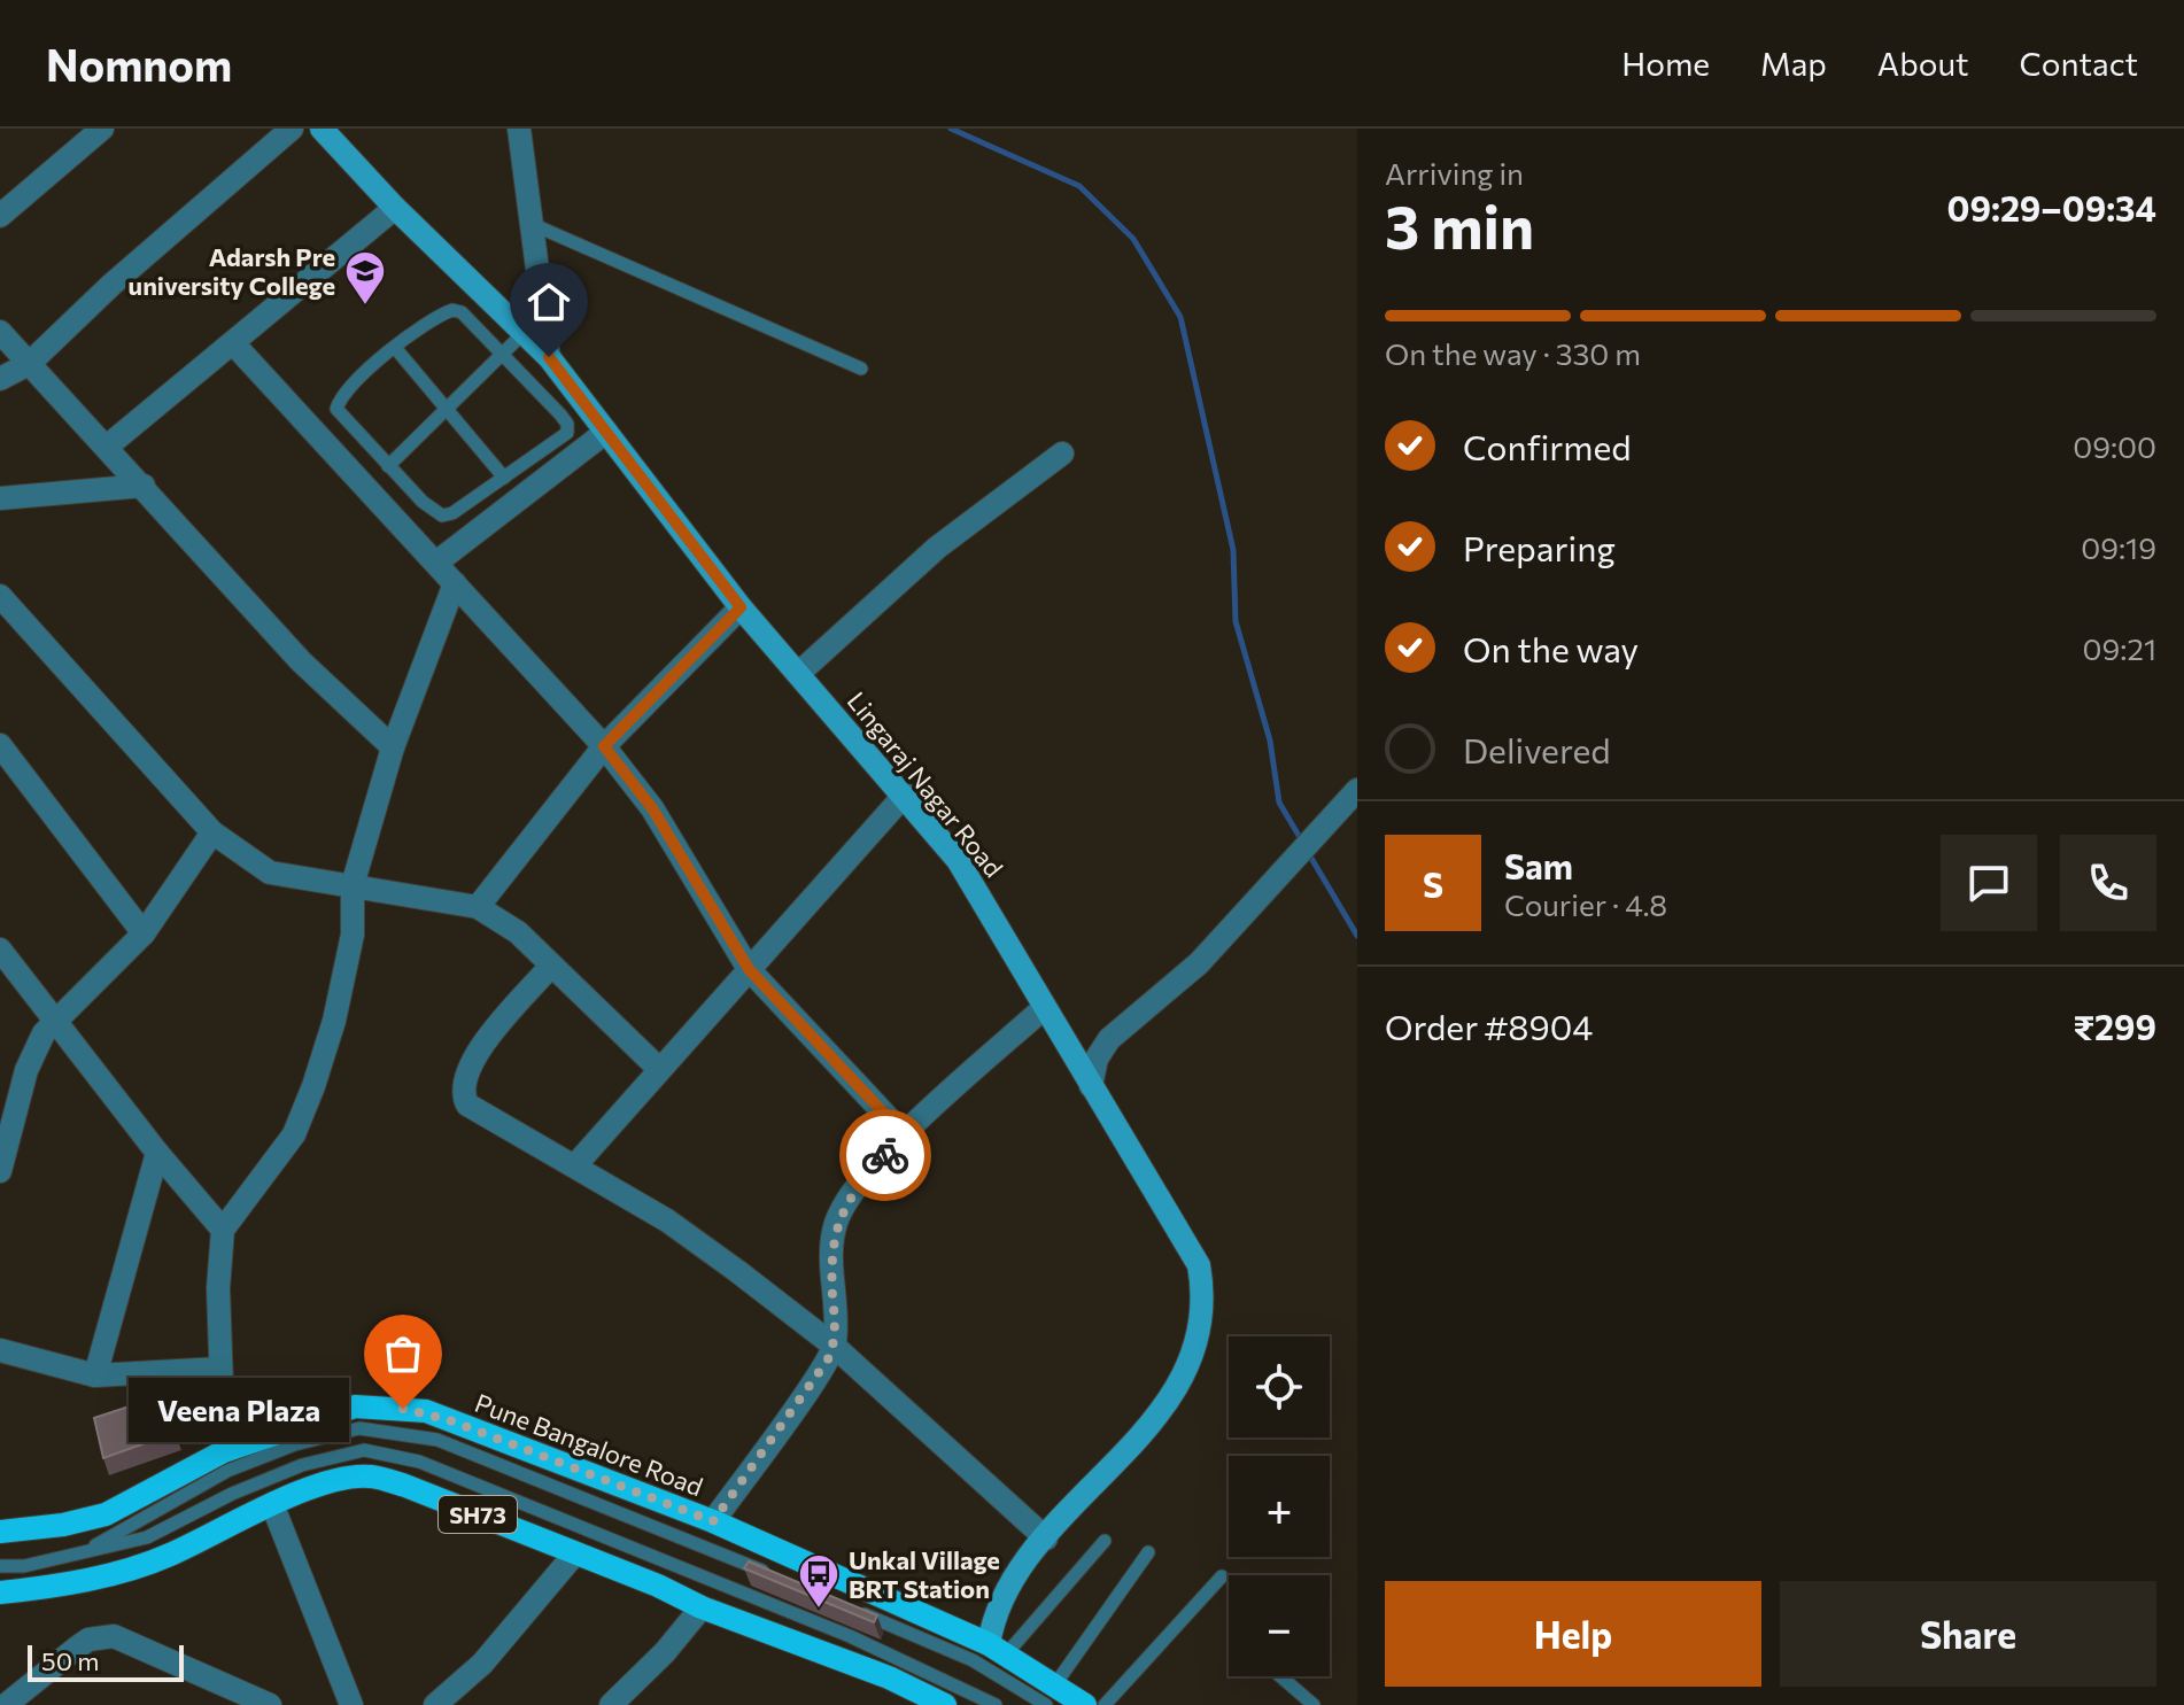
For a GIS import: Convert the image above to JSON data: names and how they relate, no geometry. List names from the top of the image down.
{
  "streets": {
    "main road": ["Pune Bangalore Road", "SH73"],
    "street": ["Lingaraj Nagar Road"]
  },
  "crossings": [
    ["Lingaraj Nagar Road", "Pune Bangalore Road"]
  ],
  "places": {
    "school or university": ["Adarsh Pre university College"],
    "other": ["Veena Plaza"],
    "bus stop": ["Unkal Village BRT Station"]
  },
  "scale_bar": "50 m",
  "page": {
    "header": "Nomnom",
    "nav": [
      "Home",
      "Map",
      "About",
      "Contact"
    ],
    "heading": ["3 min", "Arriving in", "09:29–09:34"],
    "panel": [
      "Sam",
      "Courier · 4.8",
      "Order #8904",
      "₹299"
    ],
    "bar": "On the way · 330 m",
    "list": [
      ["Confirmed", "09:00"],
      ["Preparing", "09:19"],
      ["On the way", "09:21"],
      "Delivered"
    ],
    "round": "S",
    "map_buttons": ["+", "−"],
    "bubble": "Veena Plaza",
    "buttons": ["Help", "Share"],
    "scale": "50 m"
  }
}
